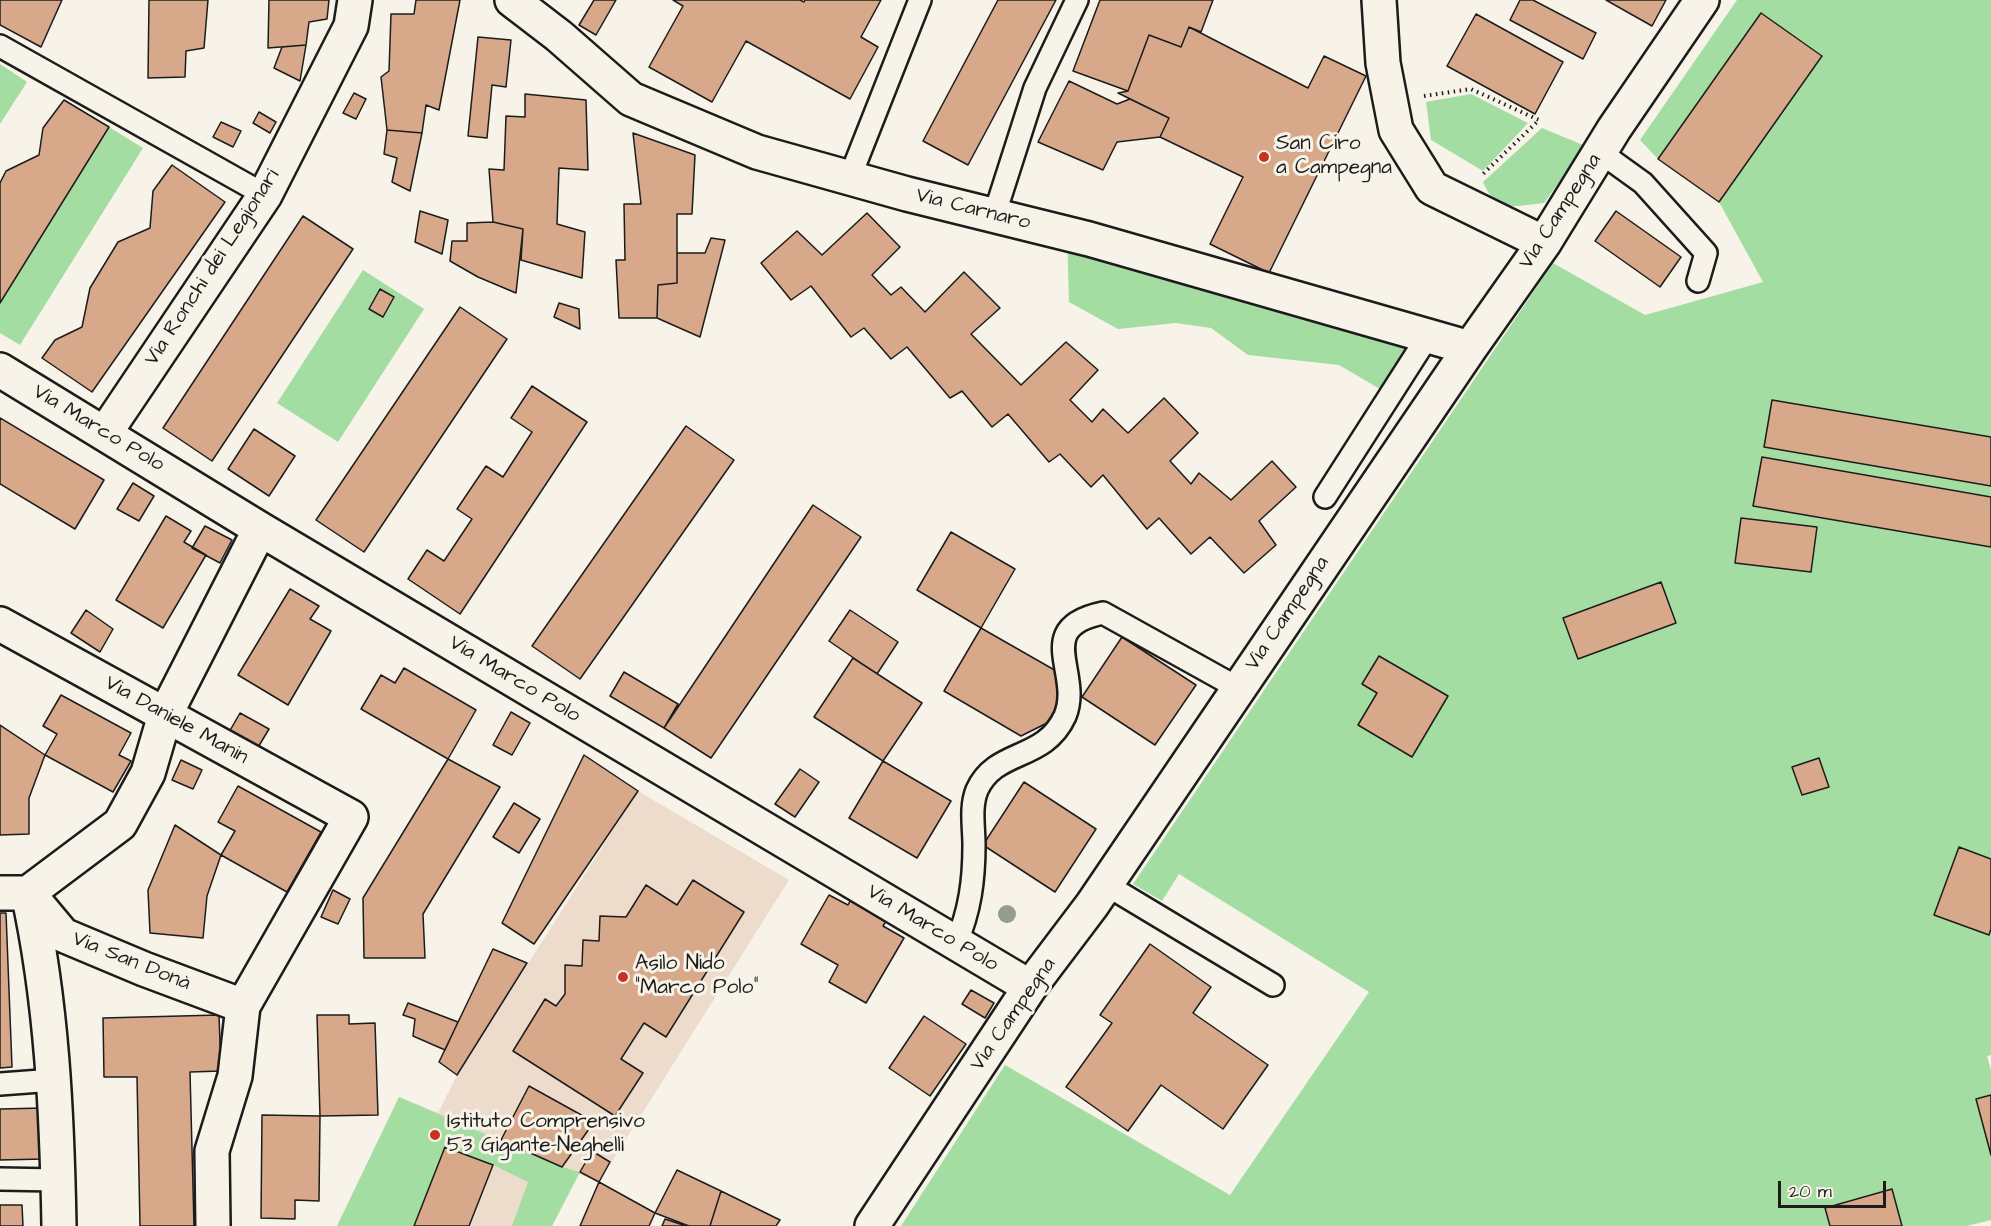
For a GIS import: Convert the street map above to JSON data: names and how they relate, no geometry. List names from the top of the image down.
{
  "streets": {
    "street": [
      "Via Carnaro",
      "Via Campegna",
      "Via Ronchi dei Legionari",
      "Via Marco Polo",
      "Via Daniele Manin",
      "Via San Donà"
    ]
  },
  "crossings": [
    ["Via Carnaro", "Via Campegna"],
    ["Via Campegna", "Via Marco Polo"],
    ["Via Ronchi dei Legionari", "Via Marco Polo"],
    ["Via Daniele Manin", "Via San Donà"]
  ],
  "places": ["San Ciro a Campegna", "Asilo Nido \"Marco Polo\"", "Istituto Comprensivo 53 Gigante-Neghelli"],
  "scale_bar": "20 m"
}
